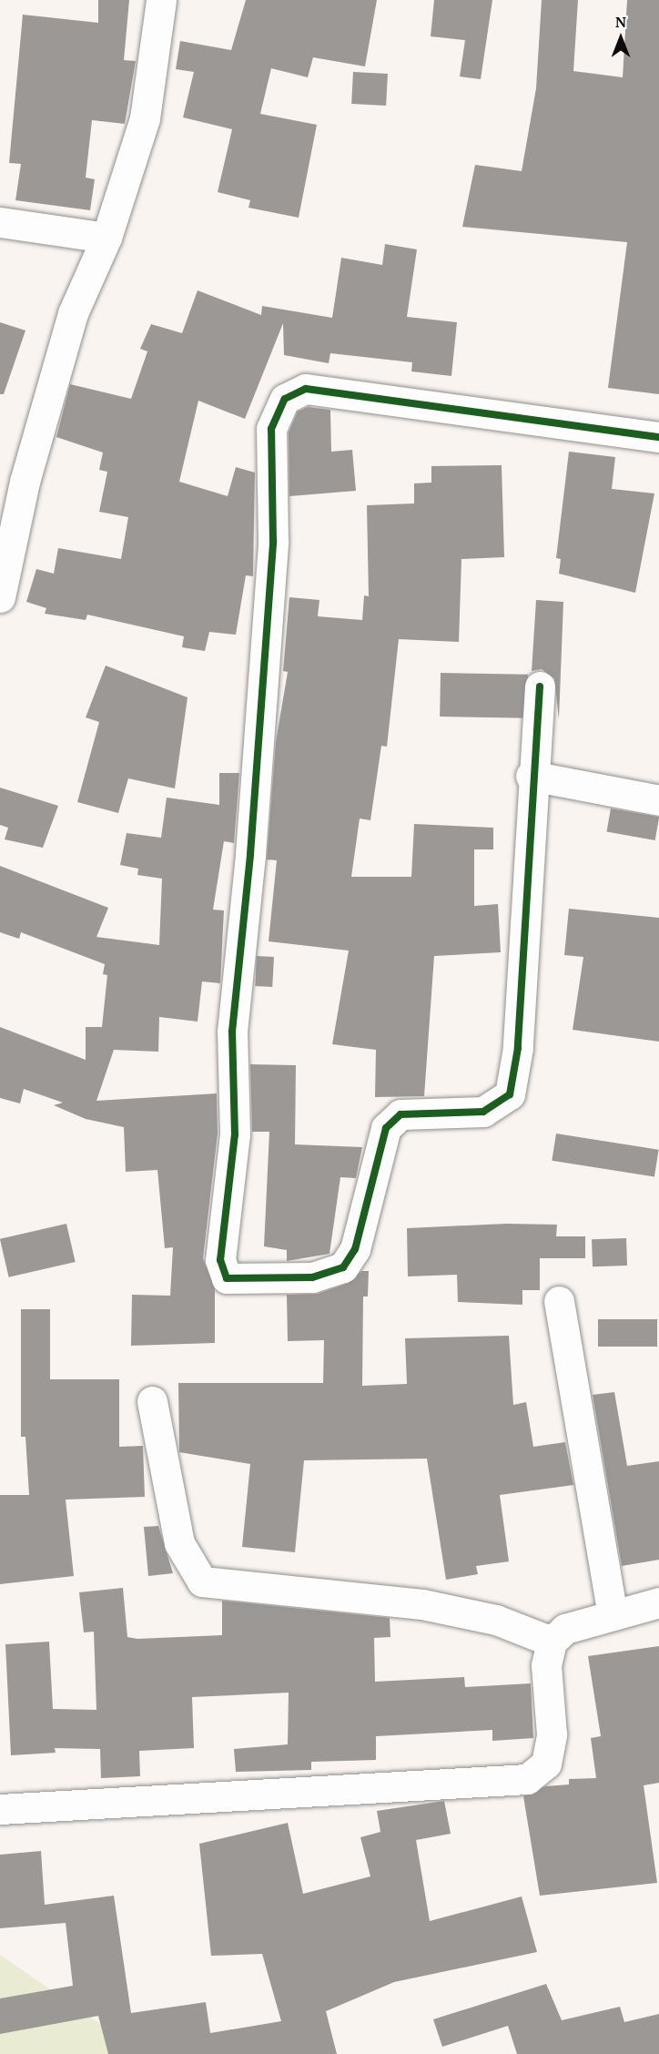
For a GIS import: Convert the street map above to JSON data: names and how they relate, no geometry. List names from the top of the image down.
{
  "north": "top"
}
